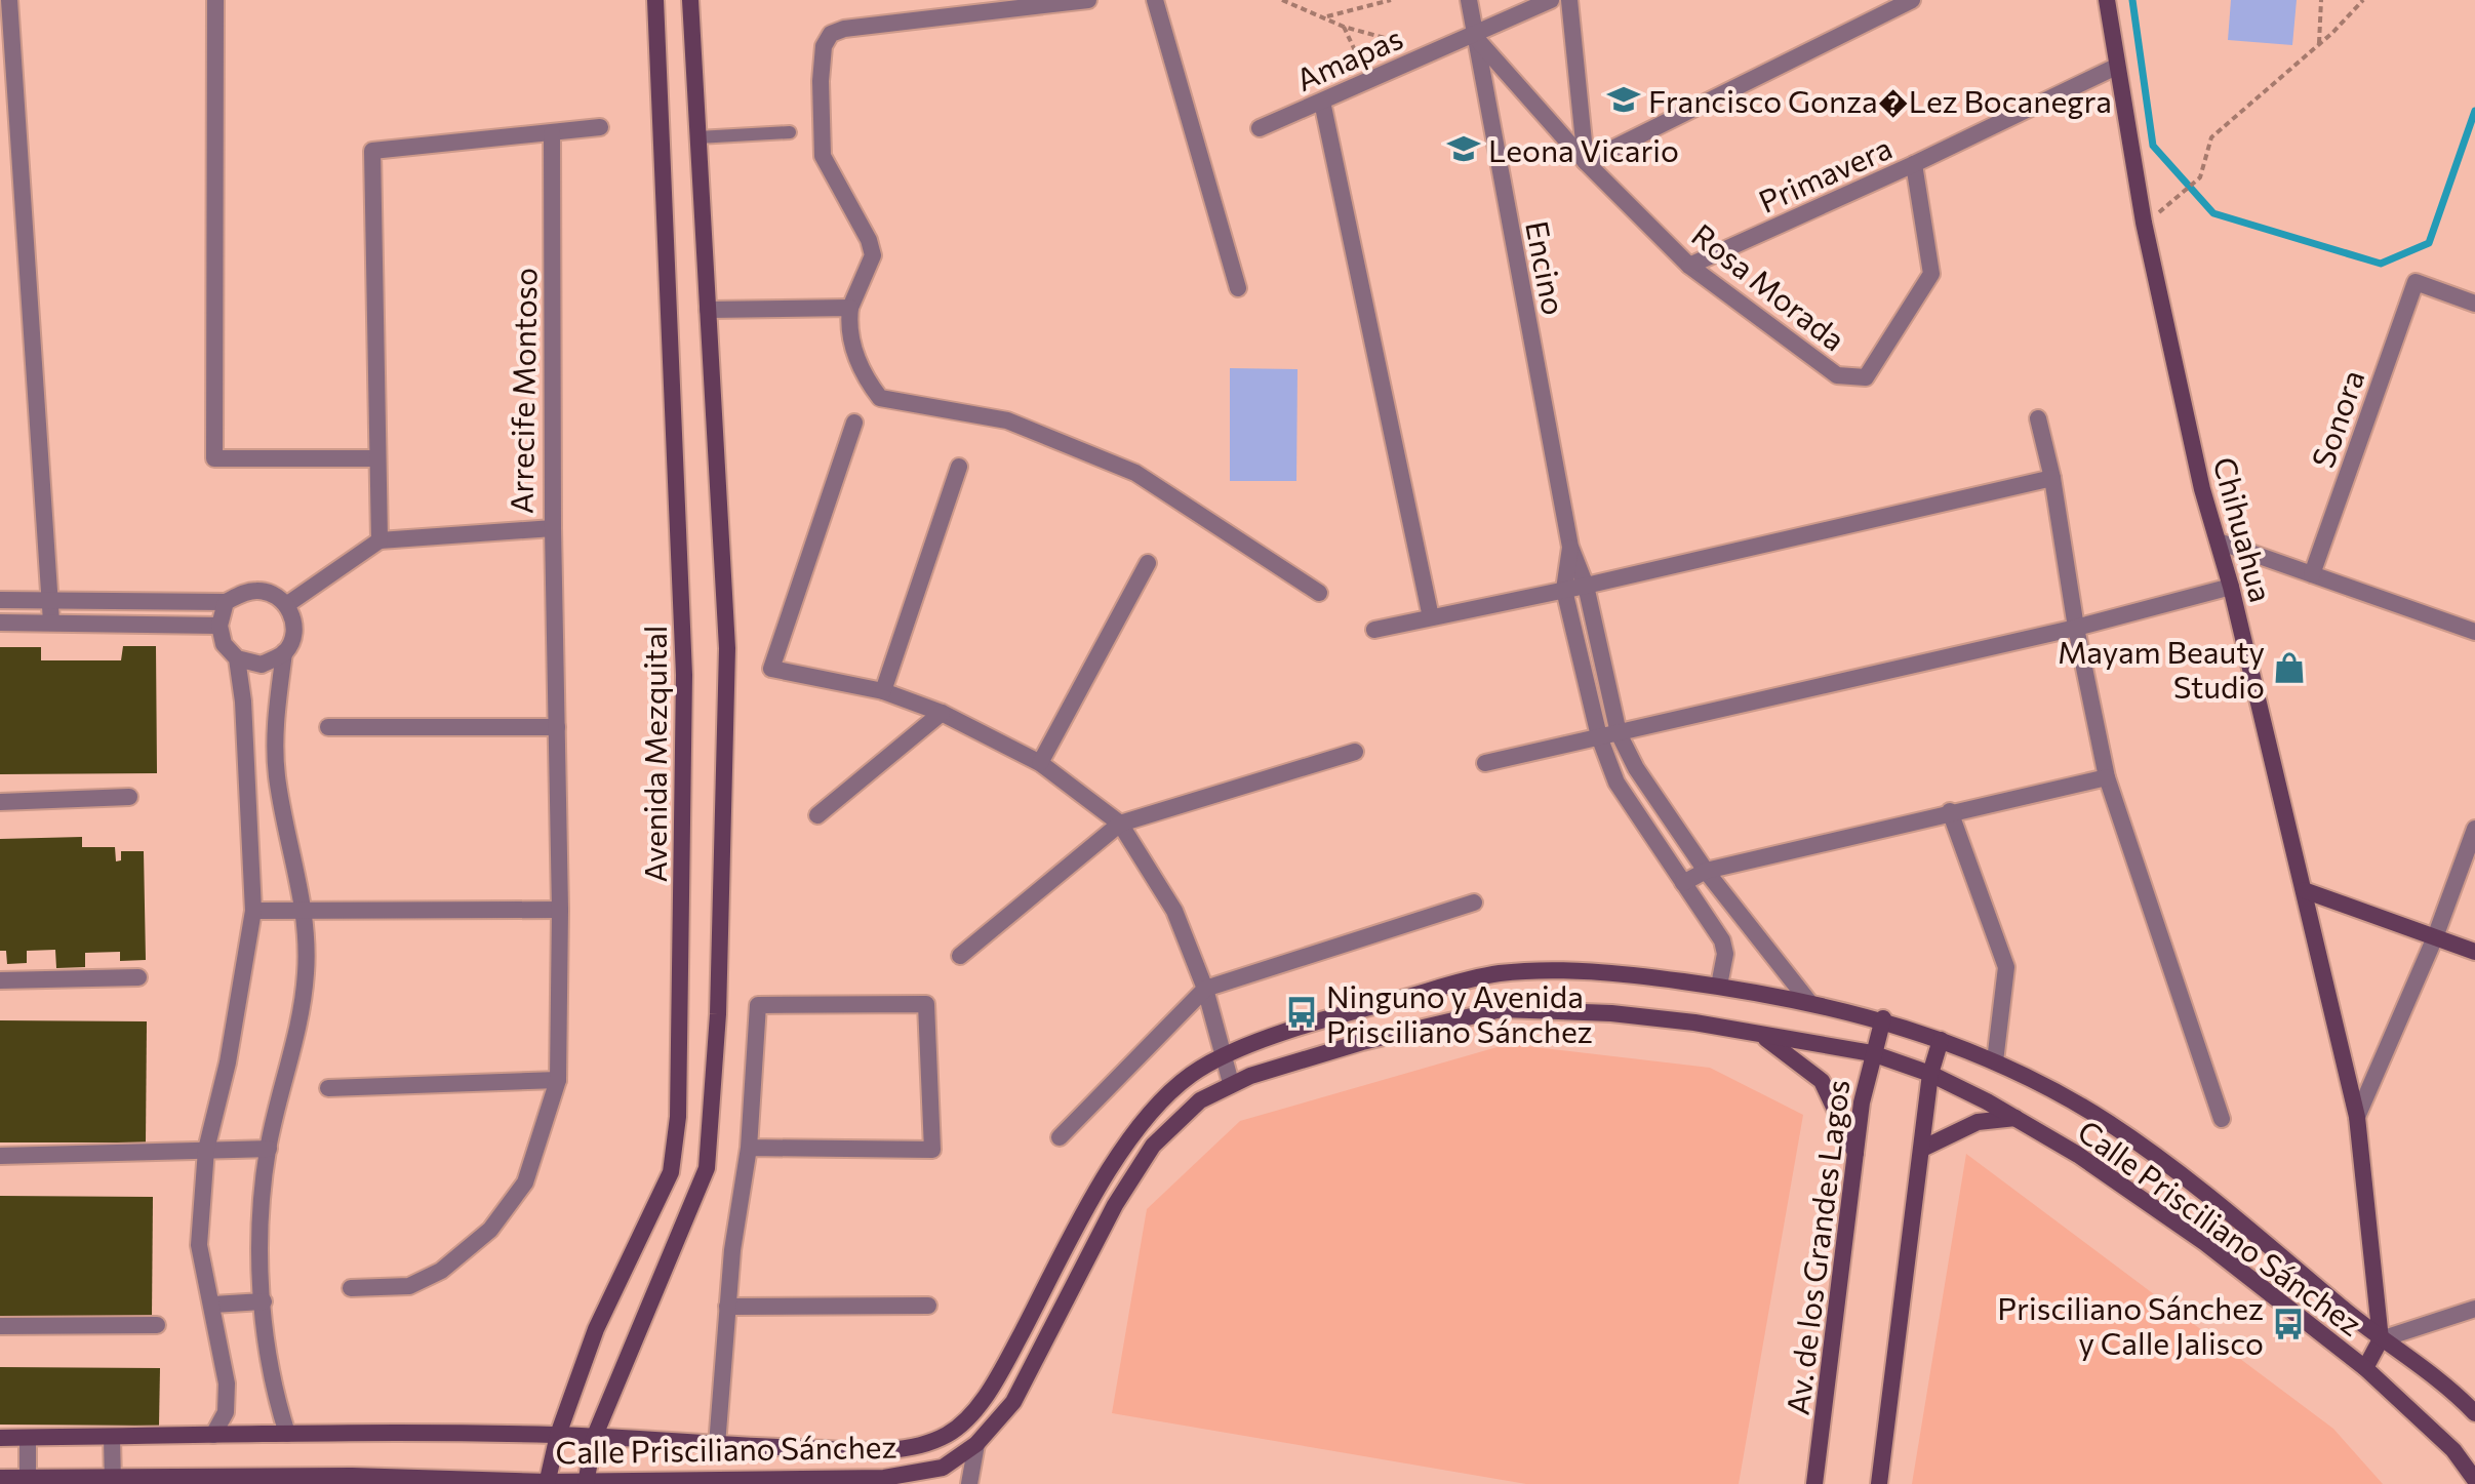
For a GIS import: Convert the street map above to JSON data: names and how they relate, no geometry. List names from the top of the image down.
{
  "streets": {
    "street": [
      "Amapas",
      "Primavera",
      "Encino",
      "Rosa Morada",
      "Arrecife Montoso",
      "Sonora",
      "Chihuahua",
      "Avenida Mezquital",
      "Calle Prisciliano Sánchez",
      "Av. de los Grandes Lagos"
    ]
  },
  "crossings": [
    ["Amapas", "Encino"],
    ["Amapas", "Rosa Morada"],
    ["Primavera", "Rosa Morada"],
    ["Primavera", "Chihuahua"],
    ["Encino", "Rosa Morada"],
    ["Chihuahua", "Calle Prisciliano Sánchez"],
    ["Avenida Mezquital", "Calle Prisciliano Sánchez"],
    ["Calle Prisciliano Sánchez", "Av. de los Grandes Lagos"]
  ],
  "places": {
    "school or university": ["Francisco Gonza�Lez Bocanegra", "Leona Vicario"],
    "shop": ["Mayam Beauty Studio"],
    "bus stop": ["Ninguno y Avenida Prisciliano Sánchez", "Prisciliano Sánchez y Calle Jalisco"]
  }
}
